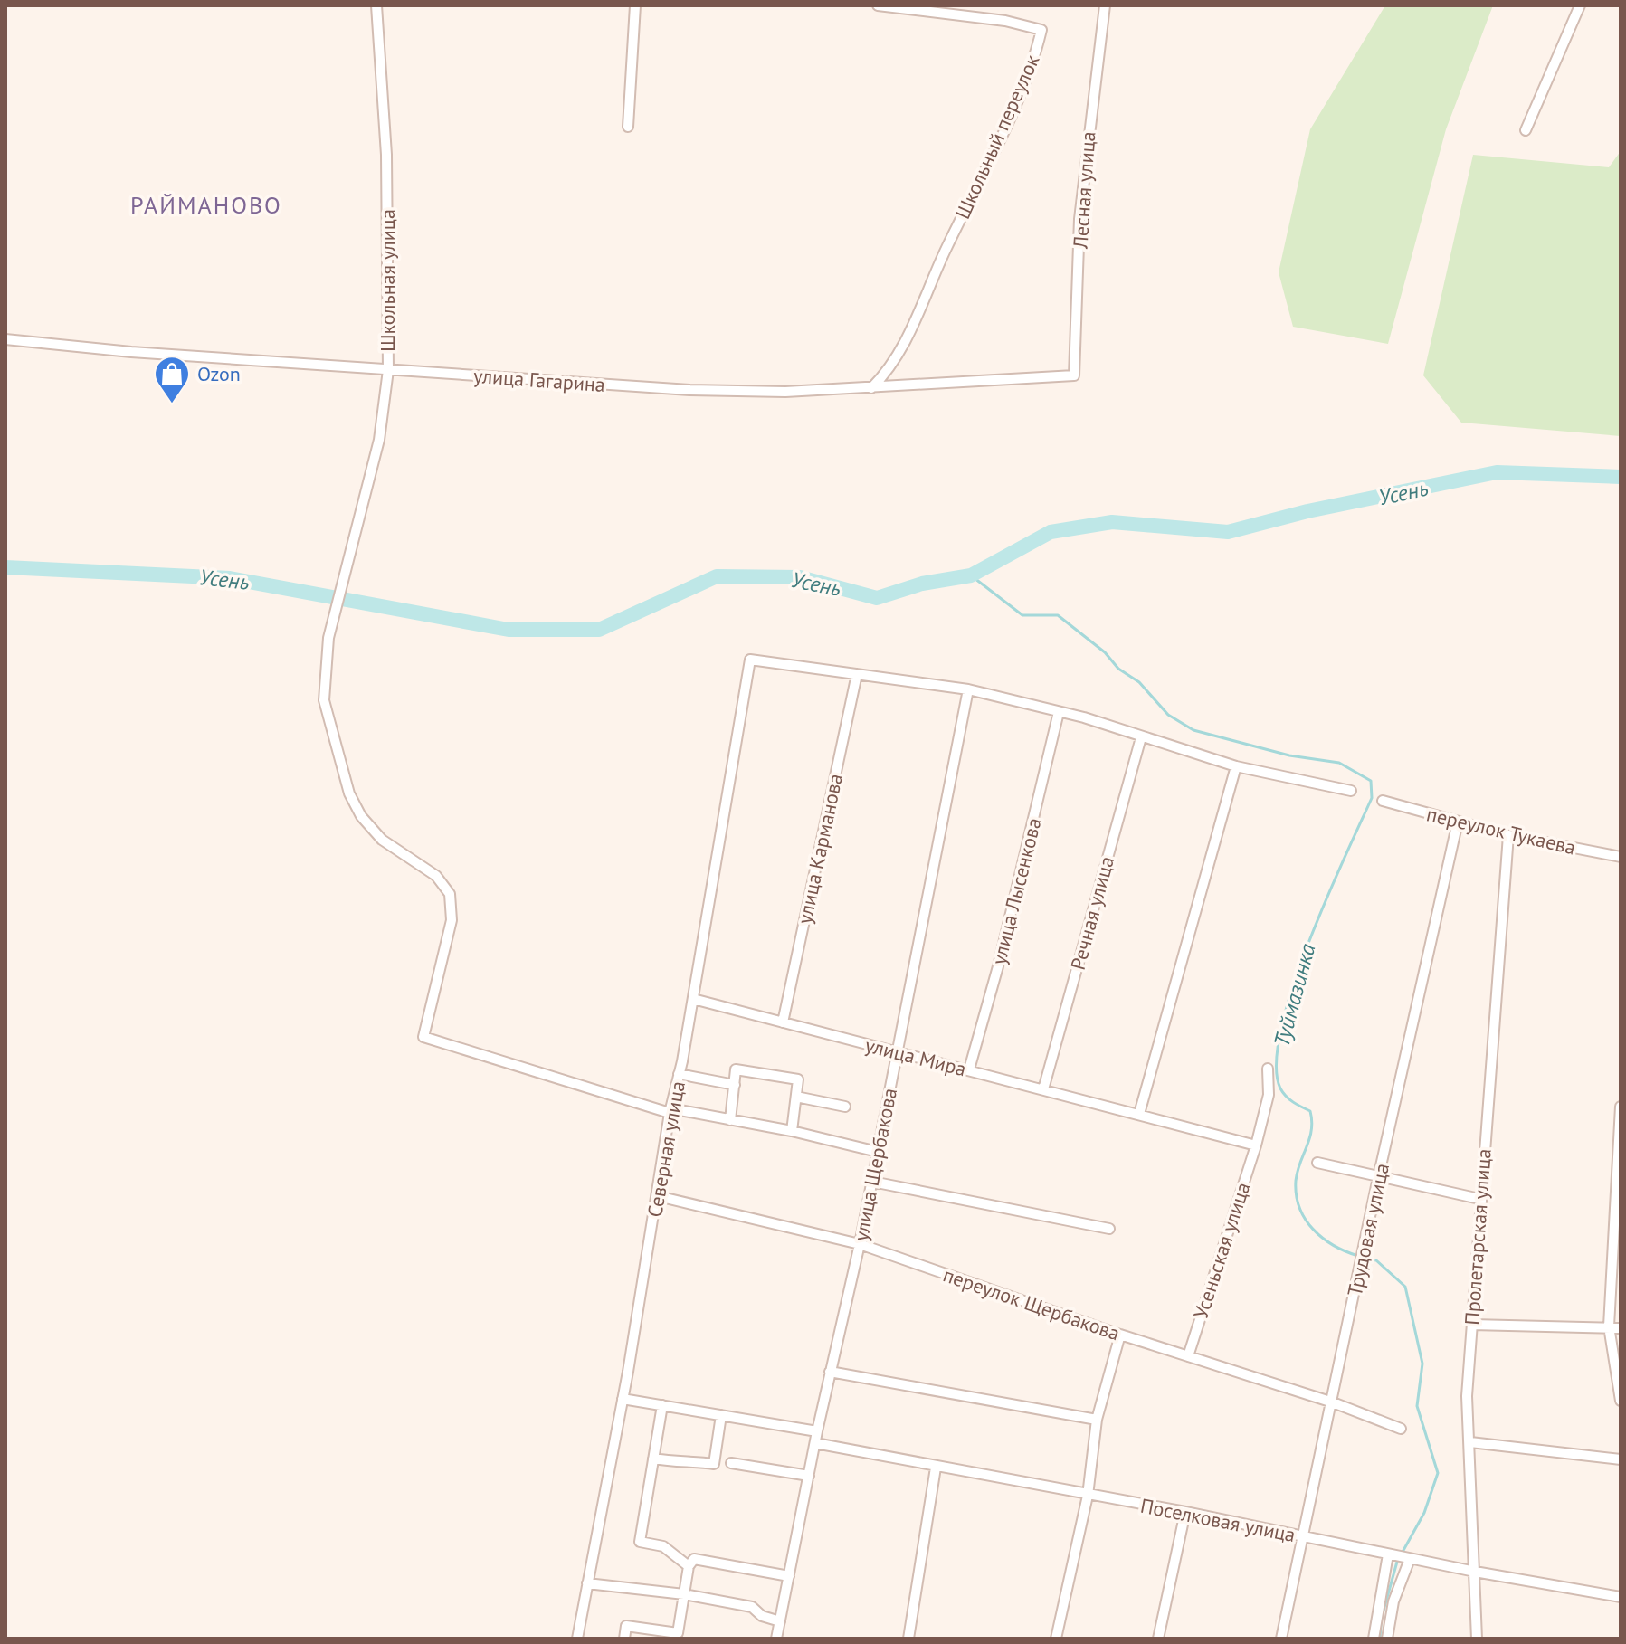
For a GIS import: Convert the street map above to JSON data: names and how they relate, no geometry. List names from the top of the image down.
{
  "streets": {
    "street": [
      "Школьный переулок",
      "Лесная улица",
      "Школьная улица",
      "улица Гагарина",
      "переулок Тукаева",
      "улица Карманова",
      "улица Лысенкова",
      "Речная улица",
      "улица Мира",
      "Северная улица",
      "улица Щербакова",
      "Трудовая улица",
      "Пролетарская улица",
      "Усеньская улица",
      "переулок Щербакова",
      "Поселковая улица"
    ]
  },
  "crossings": [
    ["Школьный переулок", "улица Гагарина"],
    ["Лесная улица", "улица Гагарина"],
    ["Школьная улица", "улица Гагарина"],
    ["Школьная улица", "Северная улица"],
    ["переулок Тукаева", "Трудовая улица"],
    ["переулок Тукаева", "Пролетарская улица"],
    ["улица Карманова", "улица Мира"],
    ["улица Карманова", "Северная улица"],
    ["улица Лысенкова", "улица Мира"],
    ["Речная улица", "улица Мира"],
    ["улица Мира", "Северная улица"],
    ["улица Мира", "улица Щербакова"],
    ["улица Мира", "Усеньская улица"],
    ["Северная улица", "переулок Щербакова"],
    ["улица Щербакова", "переулок Щербакова"],
    ["улица Щербакова", "Поселковая улица"],
    ["Трудовая улица", "переулок Щербакова"],
    ["Трудовая улица", "Поселковая улица"],
    ["Пролетарская улица", "Поселковая улица"],
    ["Усеньская улица", "переулок Щербакова"]
  ],
  "districts": ["РАЙМАНОВО"],
  "water": ["Усень", "Туймазинка"],
  "places": {
    "shop": ["Ozon"]
  }
}
